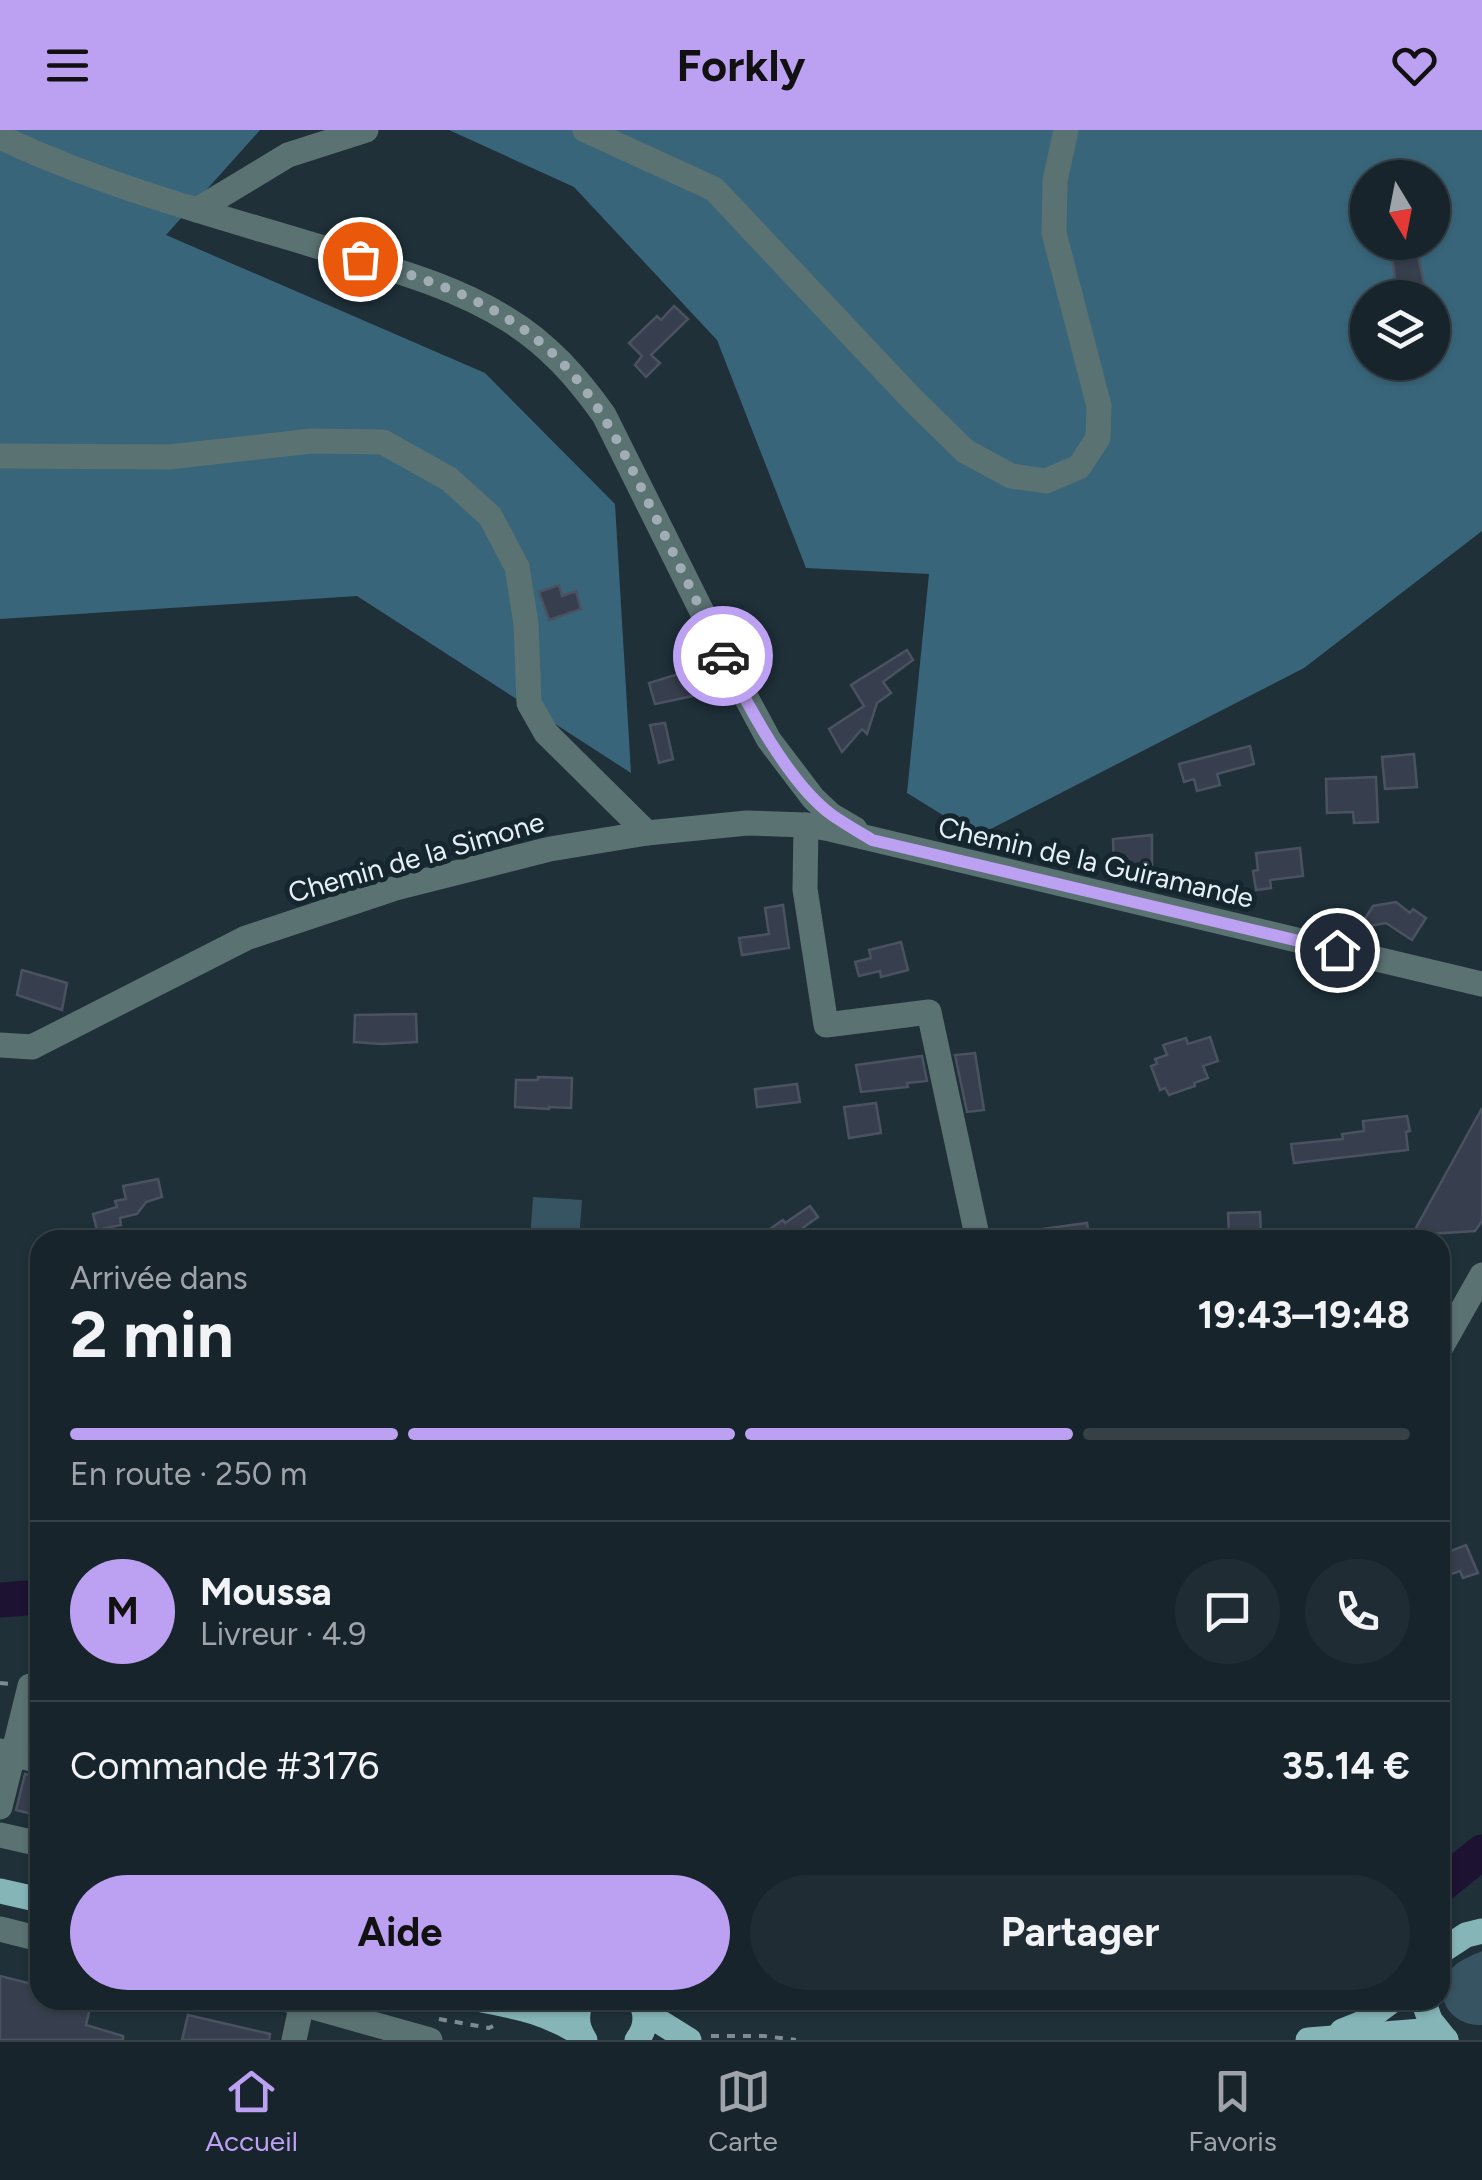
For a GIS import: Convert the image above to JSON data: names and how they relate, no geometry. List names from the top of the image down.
{
  "streets": {
    "street": ["Chemin de la Simone", "Chemin de la Guiramande"]
  },
  "crossings": [
    ["Chemin de la Simone", "Chemin de la Guiramande"]
  ],
  "north": "bottom",
  "page": {
    "header": "Forkly",
    "heading": ["2 min", "Arrivée dans", "19:43–19:48"],
    "panel": [
      "Moussa",
      "Livreur · 4.9",
      "Commande #3176",
      "35.14 €"
    ],
    "bar": "En route · 250 m",
    "round": "M",
    "buttons": ["Aide", "Partager"],
    "tabs": ["Accueil", "Carte", "Favoris"]
  }
}
